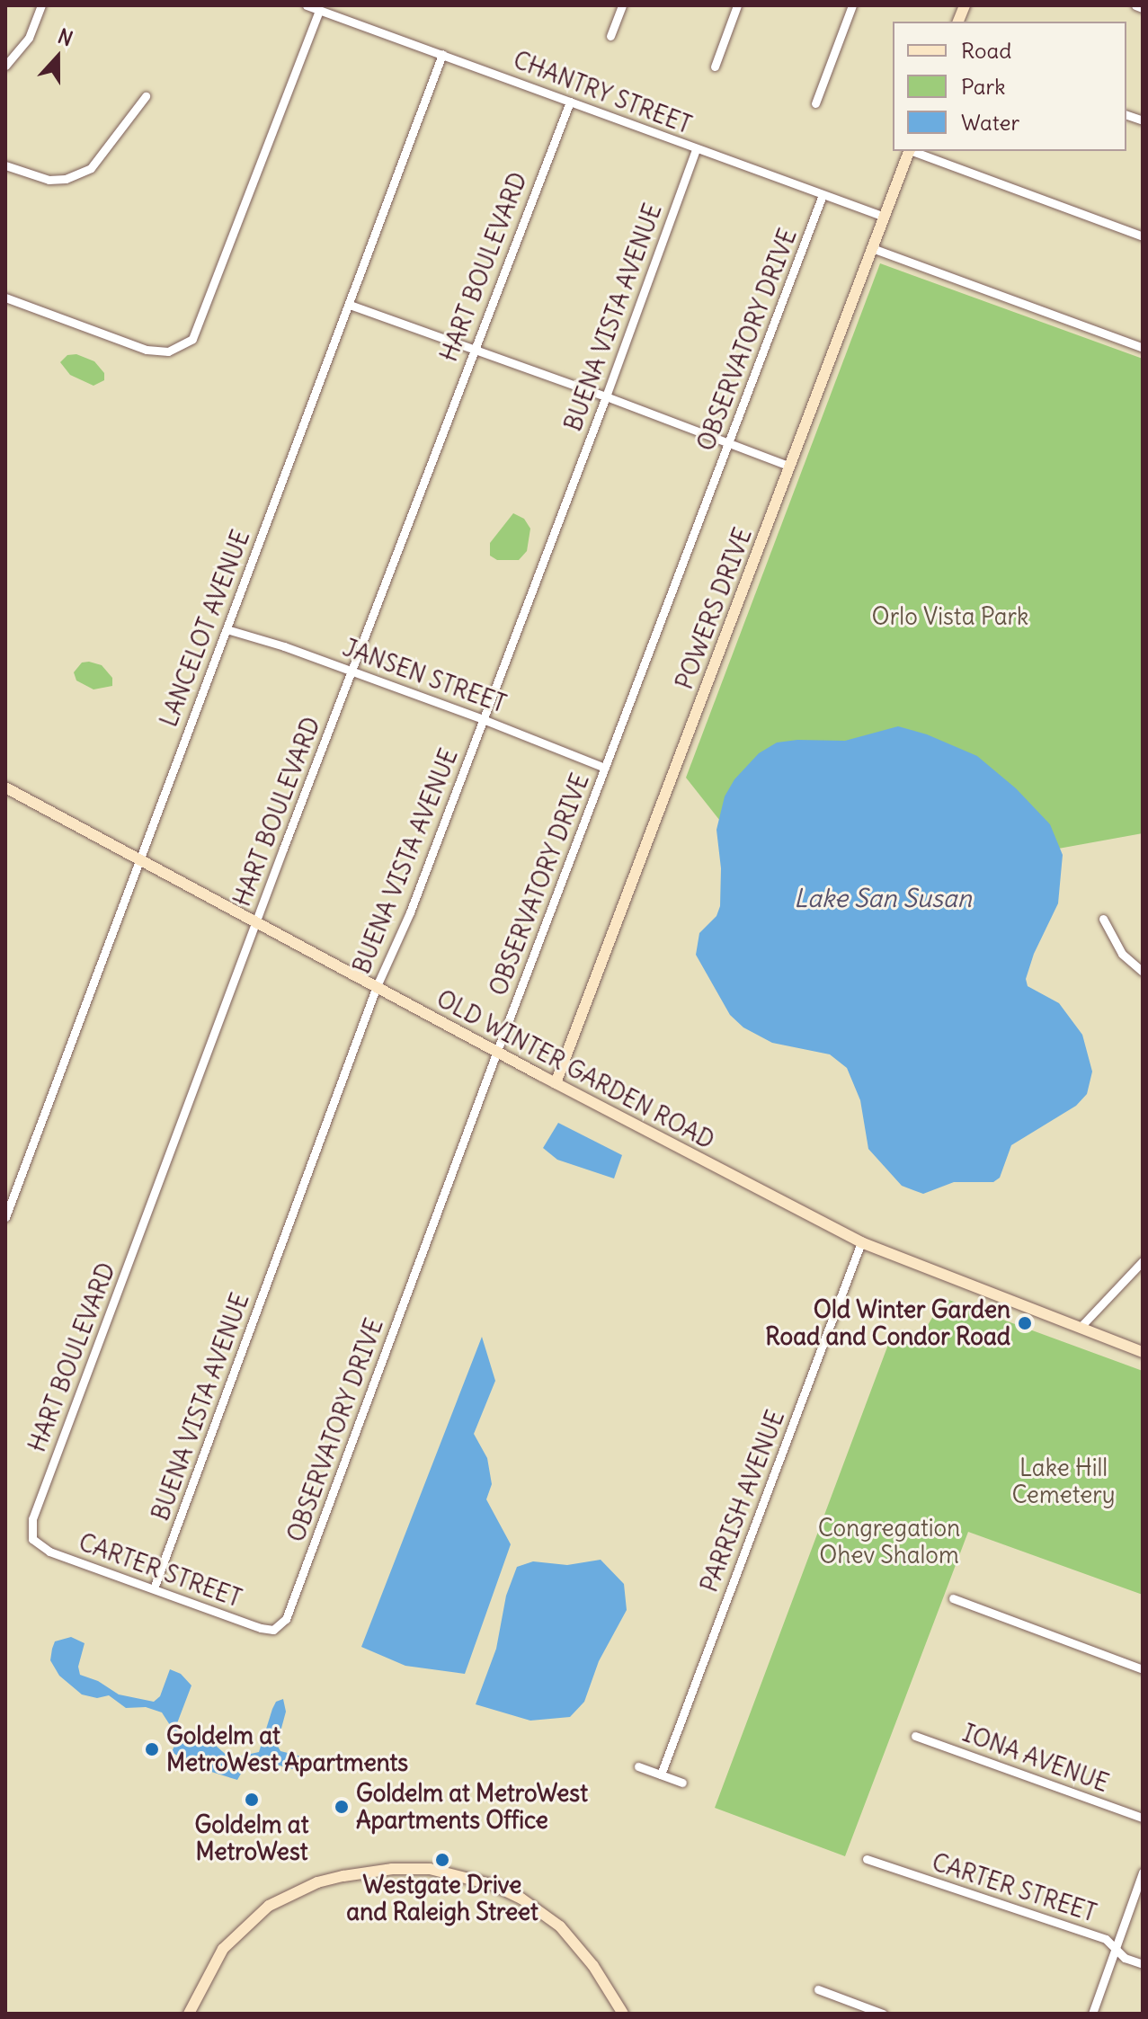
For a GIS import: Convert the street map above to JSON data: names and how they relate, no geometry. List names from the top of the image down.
{
  "streets": {
    "street": [
      "CHANTRY STREET",
      "HART BOULEVARD",
      "BUENA VISTA AVENUE",
      "OBSERVATORY DRIVE",
      "POWERS DRIVE",
      "LANCELOT AVENUE",
      "JANSEN STREET",
      "OLD WINTER GARDEN ROAD",
      "PARRISH AVENUE",
      "CARTER STREET",
      "IONA AVENUE"
    ]
  },
  "crossings": [
    ["CHANTRY STREET", "HART BOULEVARD"],
    ["CHANTRY STREET", "BUENA VISTA AVENUE"],
    ["CHANTRY STREET", "OBSERVATORY DRIVE"],
    ["CHANTRY STREET", "POWERS DRIVE"],
    ["CHANTRY STREET", "LANCELOT AVENUE"],
    ["HART BOULEVARD", "JANSEN STREET"],
    ["HART BOULEVARD", "OLD WINTER GARDEN ROAD"],
    ["HART BOULEVARD", "CARTER STREET"],
    ["BUENA VISTA AVENUE", "JANSEN STREET"],
    ["BUENA VISTA AVENUE", "OLD WINTER GARDEN ROAD"],
    ["BUENA VISTA AVENUE", "CARTER STREET"],
    ["OBSERVATORY DRIVE", "JANSEN STREET"],
    ["OBSERVATORY DRIVE", "OLD WINTER GARDEN ROAD"],
    ["OBSERVATORY DRIVE", "CARTER STREET"],
    ["POWERS DRIVE", "OLD WINTER GARDEN ROAD"],
    ["LANCELOT AVENUE", "JANSEN STREET"],
    ["LANCELOT AVENUE", "OLD WINTER GARDEN ROAD"],
    ["OLD WINTER GARDEN ROAD", "PARRISH AVENUE"]
  ],
  "water": ["Lake San Susan"],
  "parks": ["Orlo Vista Park", "Lake Hill Cemetery", "Congregation Ohev Shalom"],
  "places": [
    "Old Winter Garden Road and Condor Road",
    "Goldelm at MetroWest Apartments",
    "Goldelm at MetroWest",
    "Goldelm at MetroWest Apartments Office",
    "Westgate Drive and Raleigh Street"
  ],
  "legend": ["Road", "Park", "Water"],
  "north": "top"
}
